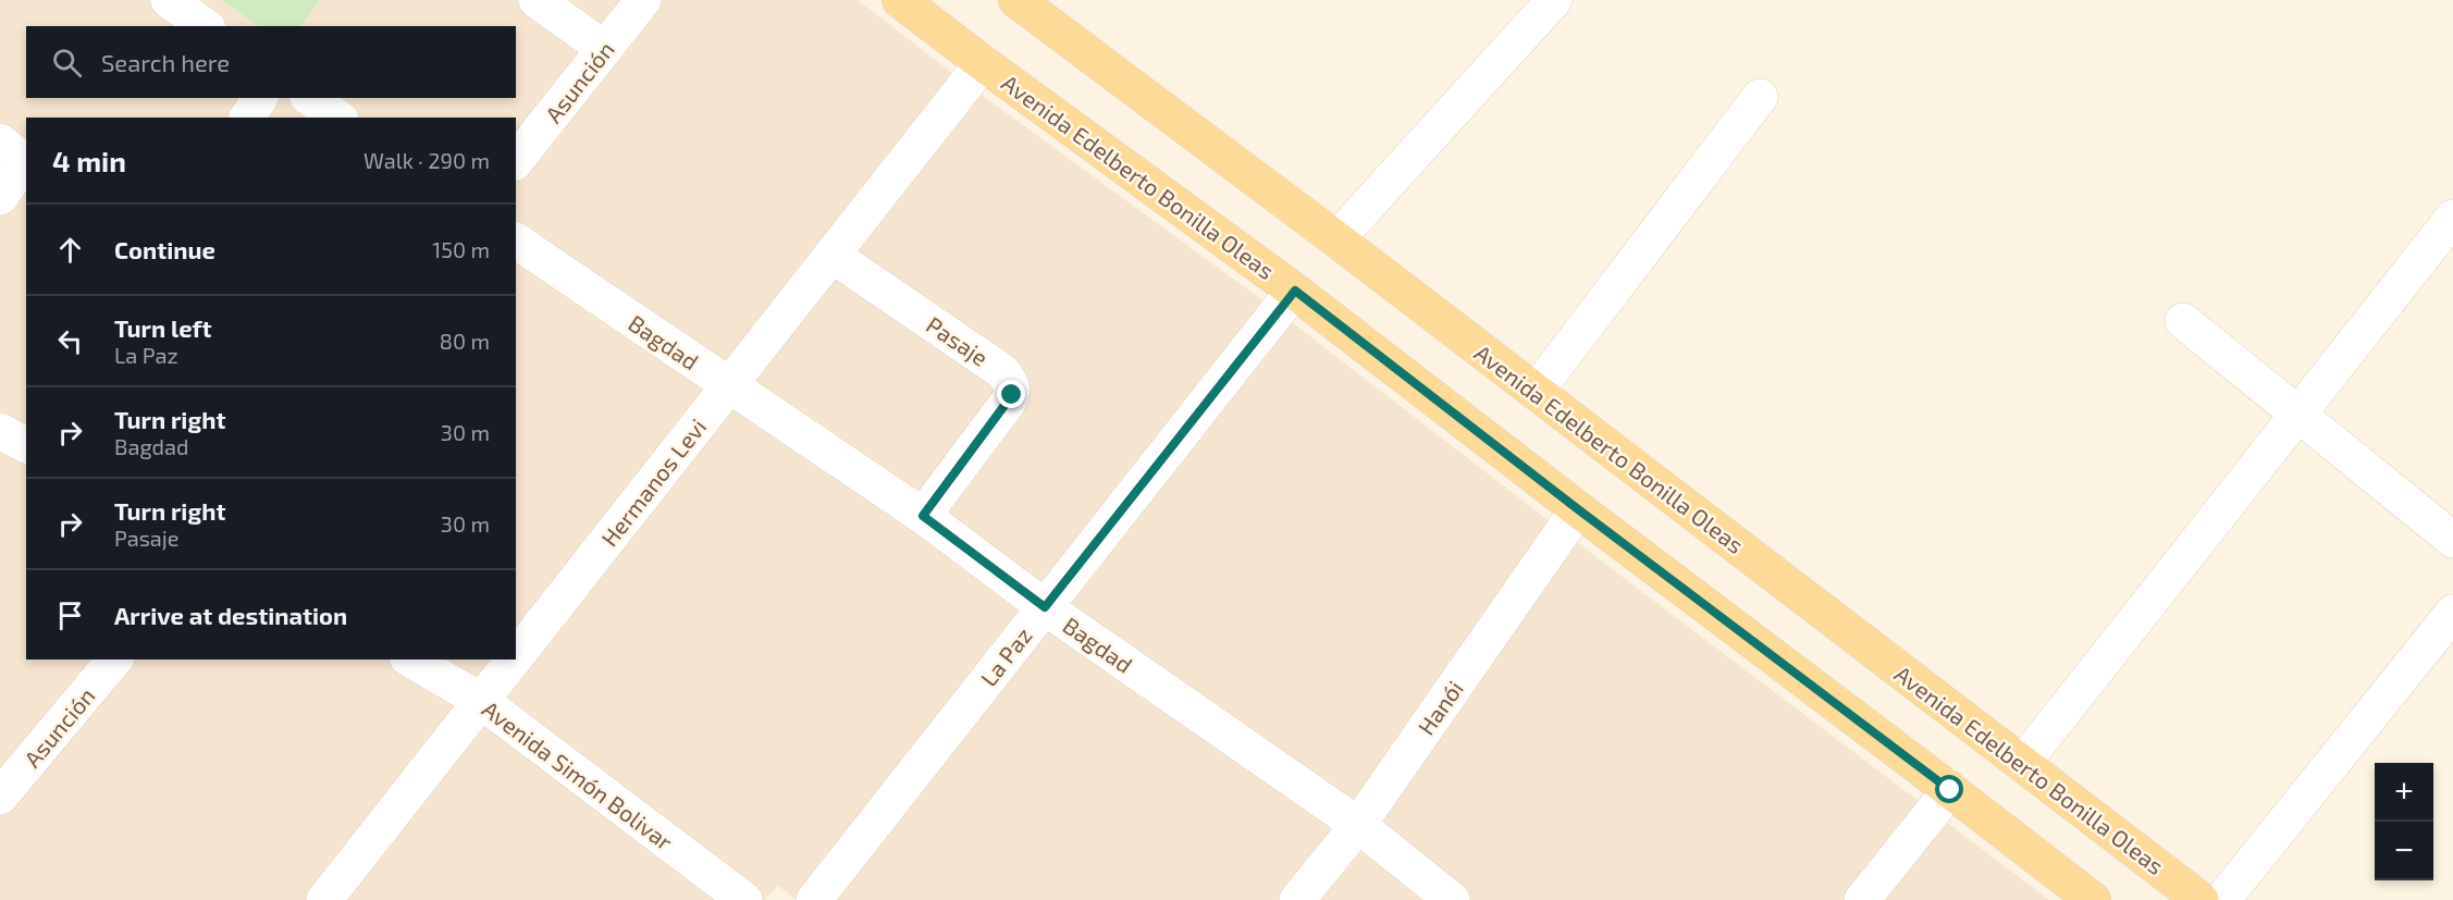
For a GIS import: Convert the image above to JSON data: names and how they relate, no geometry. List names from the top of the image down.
{
  "streets": {
    "main road": ["Avenida Edelberto Bonilla Oleas"],
    "street": [
      "Asunción",
      "Pasaje",
      "Bagdad",
      "Hermanos Levi",
      "La Paz",
      "Hanói",
      "Avenida Simón Bolivar"
    ]
  },
  "crossings": [
    ["Avenida Edelberto Bonilla Oleas", "Hermanos Levi"],
    ["Avenida Edelberto Bonilla Oleas", "La Paz"],
    ["Avenida Edelberto Bonilla Oleas", "Hanói"],
    ["Pasaje", "Bagdad"],
    ["Pasaje", "Hermanos Levi"],
    ["Bagdad", "Hermanos Levi"],
    ["Bagdad", "La Paz"],
    ["Bagdad", "Hanói"],
    ["Hermanos Levi", "Avenida Simón Bolivar"]
  ],
  "page": {
    "search": "Search here",
    "heading": ["4 min", "Walk · 290 m"],
    "list": [
      ["Continue", "150 m"],
      ["Turn left", "La Paz", "80 m"],
      ["Turn right", "Bagdad", "30 m"],
      ["Turn right", "Pasaje", "30 m"],
      "Arrive at destination"
    ],
    "map_buttons": ["+", "−"]
  }
}
